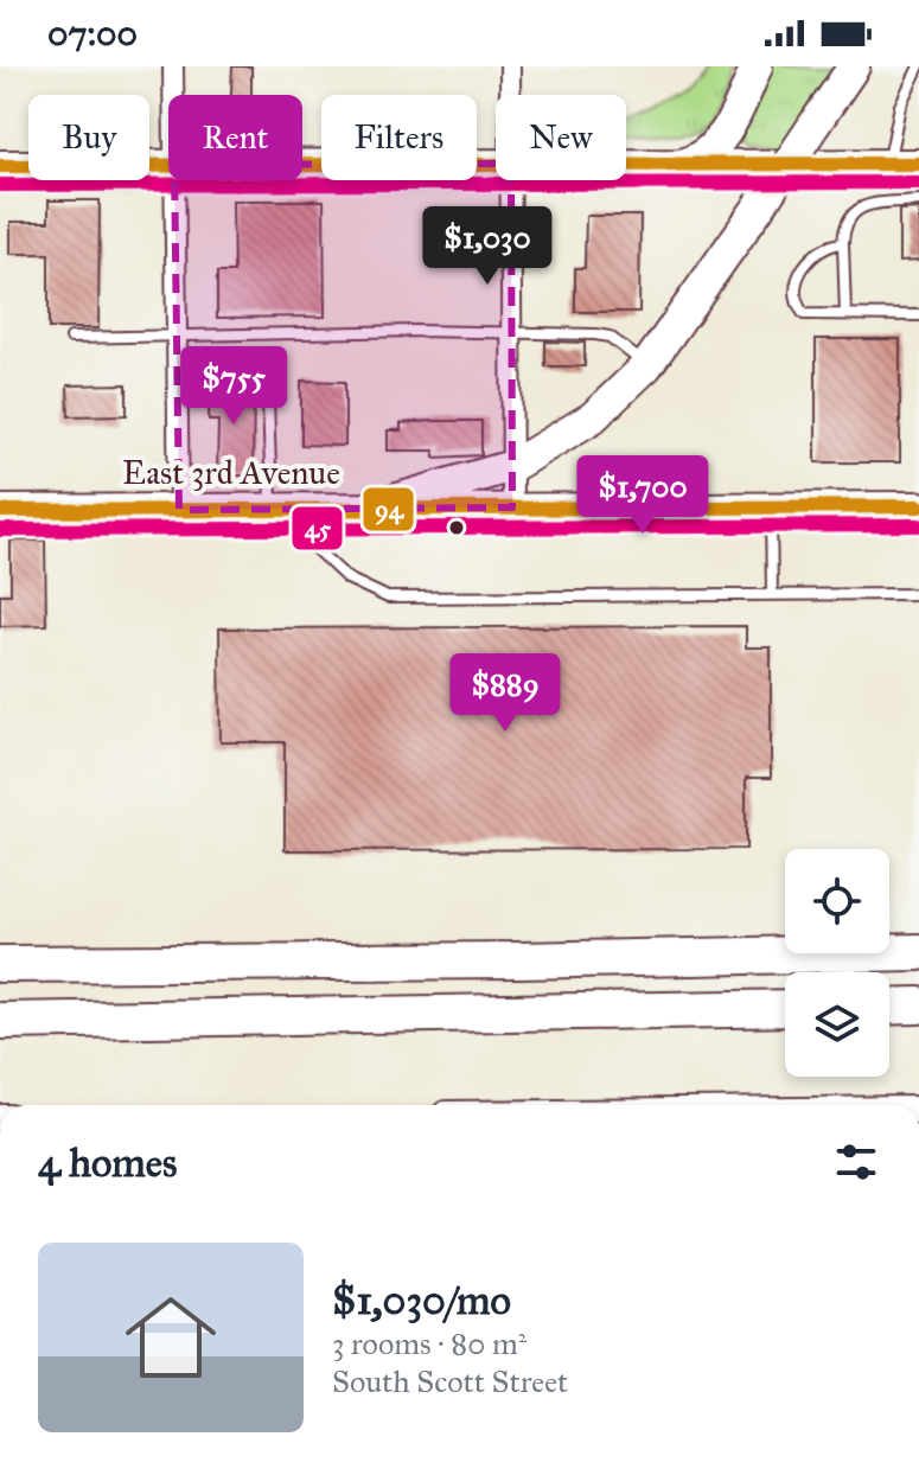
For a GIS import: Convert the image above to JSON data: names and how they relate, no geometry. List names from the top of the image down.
{
  "streets": {
    "main road": ["East 3rd Avenue"]
  },
  "lines": ["transit line 94", "transit line 45"],
  "page": {
    "status": "07:00",
    "chip": [
      "Buy",
      "Rent",
      "Filters",
      "New"
    ],
    "price": [
      "$1,030",
      "$755",
      "$1,700",
      "$889"
    ],
    "heading": "4 homes",
    "list": [
      {
        "name": "$1,030/mo",
        "note": "3 rooms · 80 m² · South Scott Street"
      }
    ]
  }
}
